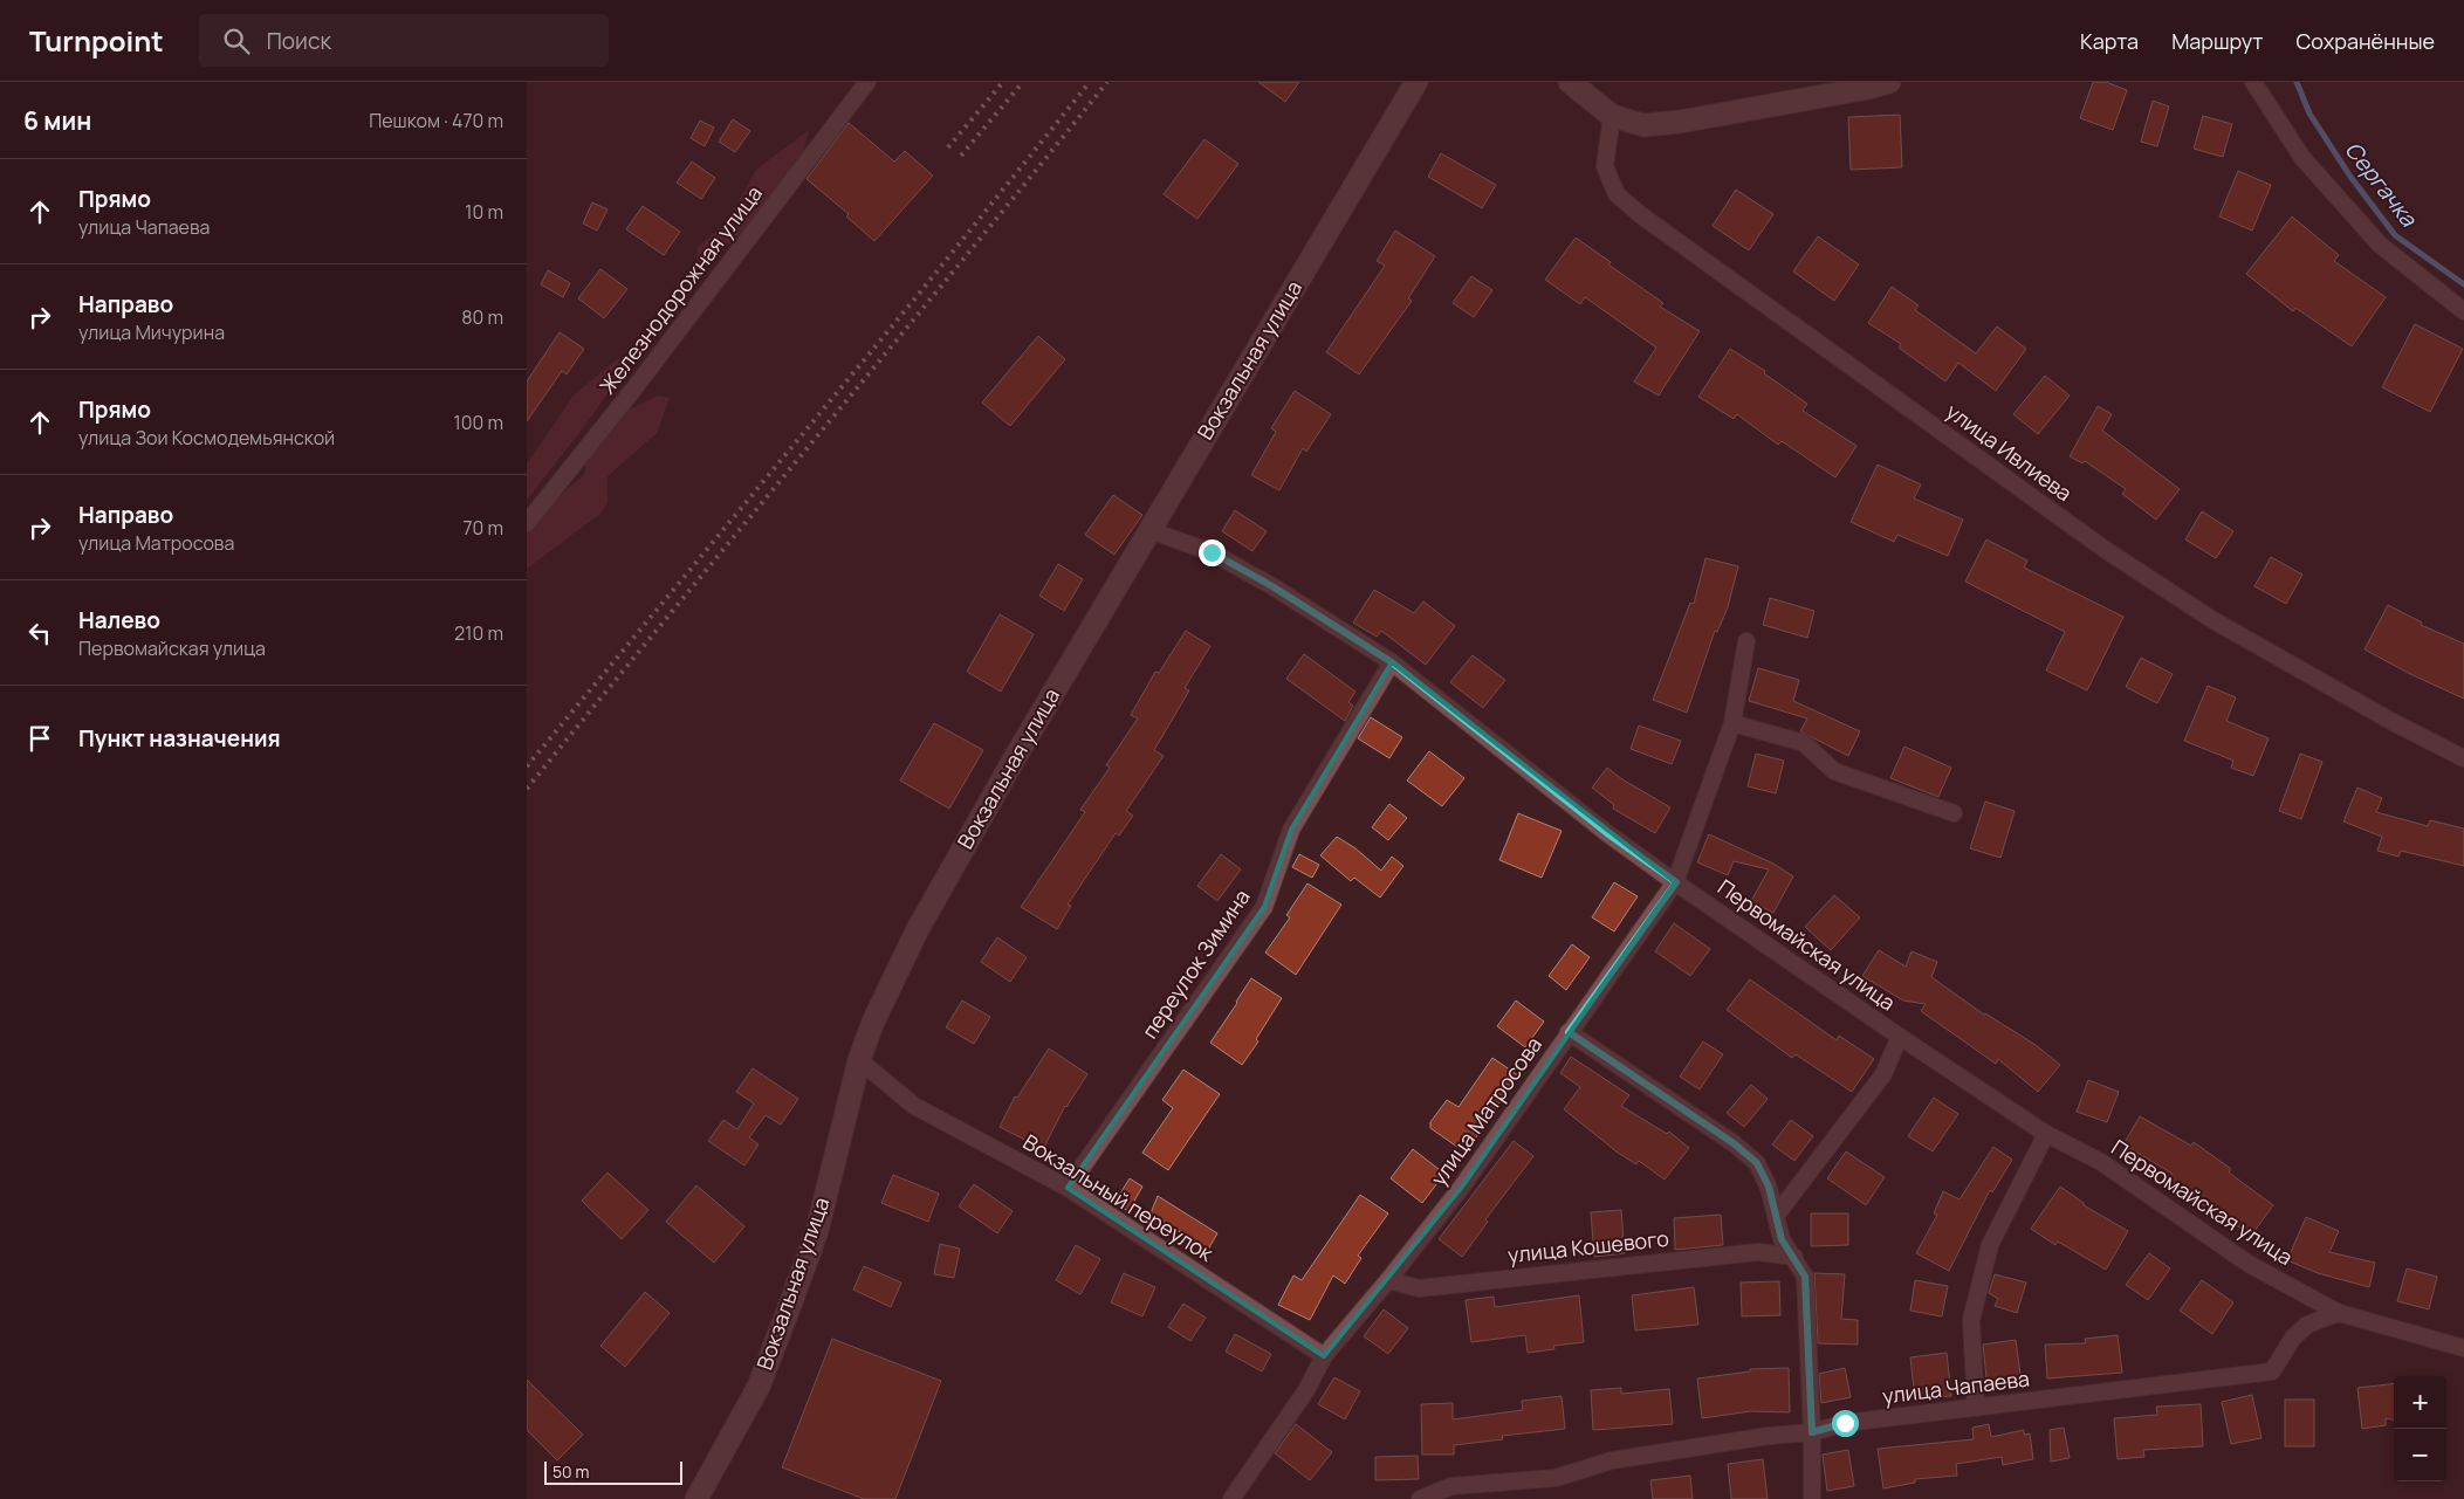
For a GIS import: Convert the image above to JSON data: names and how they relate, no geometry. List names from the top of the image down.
{
  "streets": {
    "street": [
      "Железнодорожная улица",
      "Вокзальная улица",
      "улица Ивлиева",
      "Первомайская улица",
      "переулок Зимина",
      "улица Матросова",
      "Вокзальный переулок",
      "улица Кошевого",
      "улица Чапаева"
    ]
  },
  "crossings": [
    ["Вокзальная улица", "Первомайская улица"],
    ["Вокзальная улица", "Вокзальный переулок"],
    ["Первомайская улица", "переулок Зимина"],
    ["Первомайская улица", "улица Матросова"],
    ["Первомайская улица", "улица Чапаева"],
    ["переулок Зимина", "Вокзальный переулок"],
    ["улица Матросова", "Вокзальный переулок"],
    ["улица Матросова", "улица Кошевого"]
  ],
  "water": ["Сергачка"],
  "scale_bar": "50 m",
  "page": {
    "header": "Turnpoint",
    "search": "Поиск",
    "nav": ["Карта", "Маршрут", "Сохранённые"],
    "heading": ["6 мин", "Пешком · 470 m"],
    "list": [
      ["Прямо", "улица Чапаева", "10 m"],
      ["Направо", "улица Мичурина", "80 m"],
      ["Прямо", "улица Зои Космодемьянской", "100 m"],
      ["Направо", "улица Матросова", "70 m"],
      ["Налево", "Первомайская улица", "210 m"],
      "Пункт назначения"
    ],
    "map_buttons": ["+", "−"],
    "scale": "50 m"
  }
}
